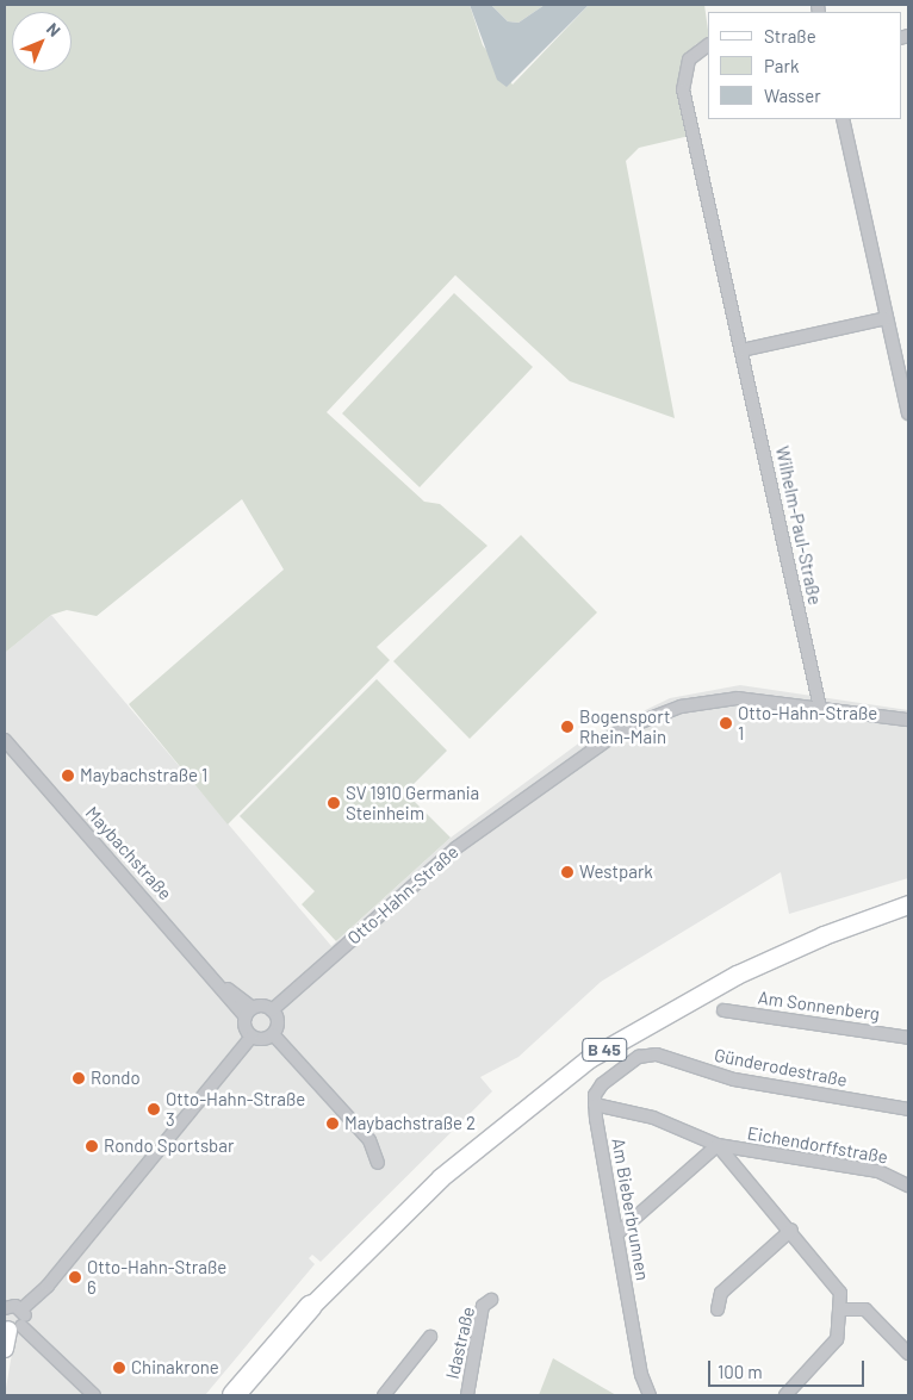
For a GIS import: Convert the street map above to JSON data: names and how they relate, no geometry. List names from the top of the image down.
{
  "streets": {
    "highway": ["B 45"],
    "street": [
      "Wilhelm-Paul-Straße",
      "Maybachstraße",
      "Otto-Hahn-Straße",
      "Am Sonnenberg",
      "Günderodestraße",
      "Eichendorffstraße",
      "Am Bieberbrunnen",
      "Idastraße"
    ]
  },
  "crossings": [
    ["Wilhelm-Paul-Straße", "Otto-Hahn-Straße"],
    ["Günderodestraße", "Am Bieberbrunnen"]
  ],
  "places": [
    "Otto-Hahn-Straße 1",
    "Bogensport Rhein-Main",
    "Maybachstraße 1",
    "SV 1910 Germania Steinheim",
    "Westpark",
    "Rondo",
    "Otto-Hahn-Straße 3",
    "Maybachstraße 2",
    "Rondo Sportsbar",
    "Otto-Hahn-Straße 6",
    "Chinakrone"
  ],
  "legend": ["Straße", "Park", "Wasser"],
  "scale_bar": "100 m",
  "north": "top right"
}
